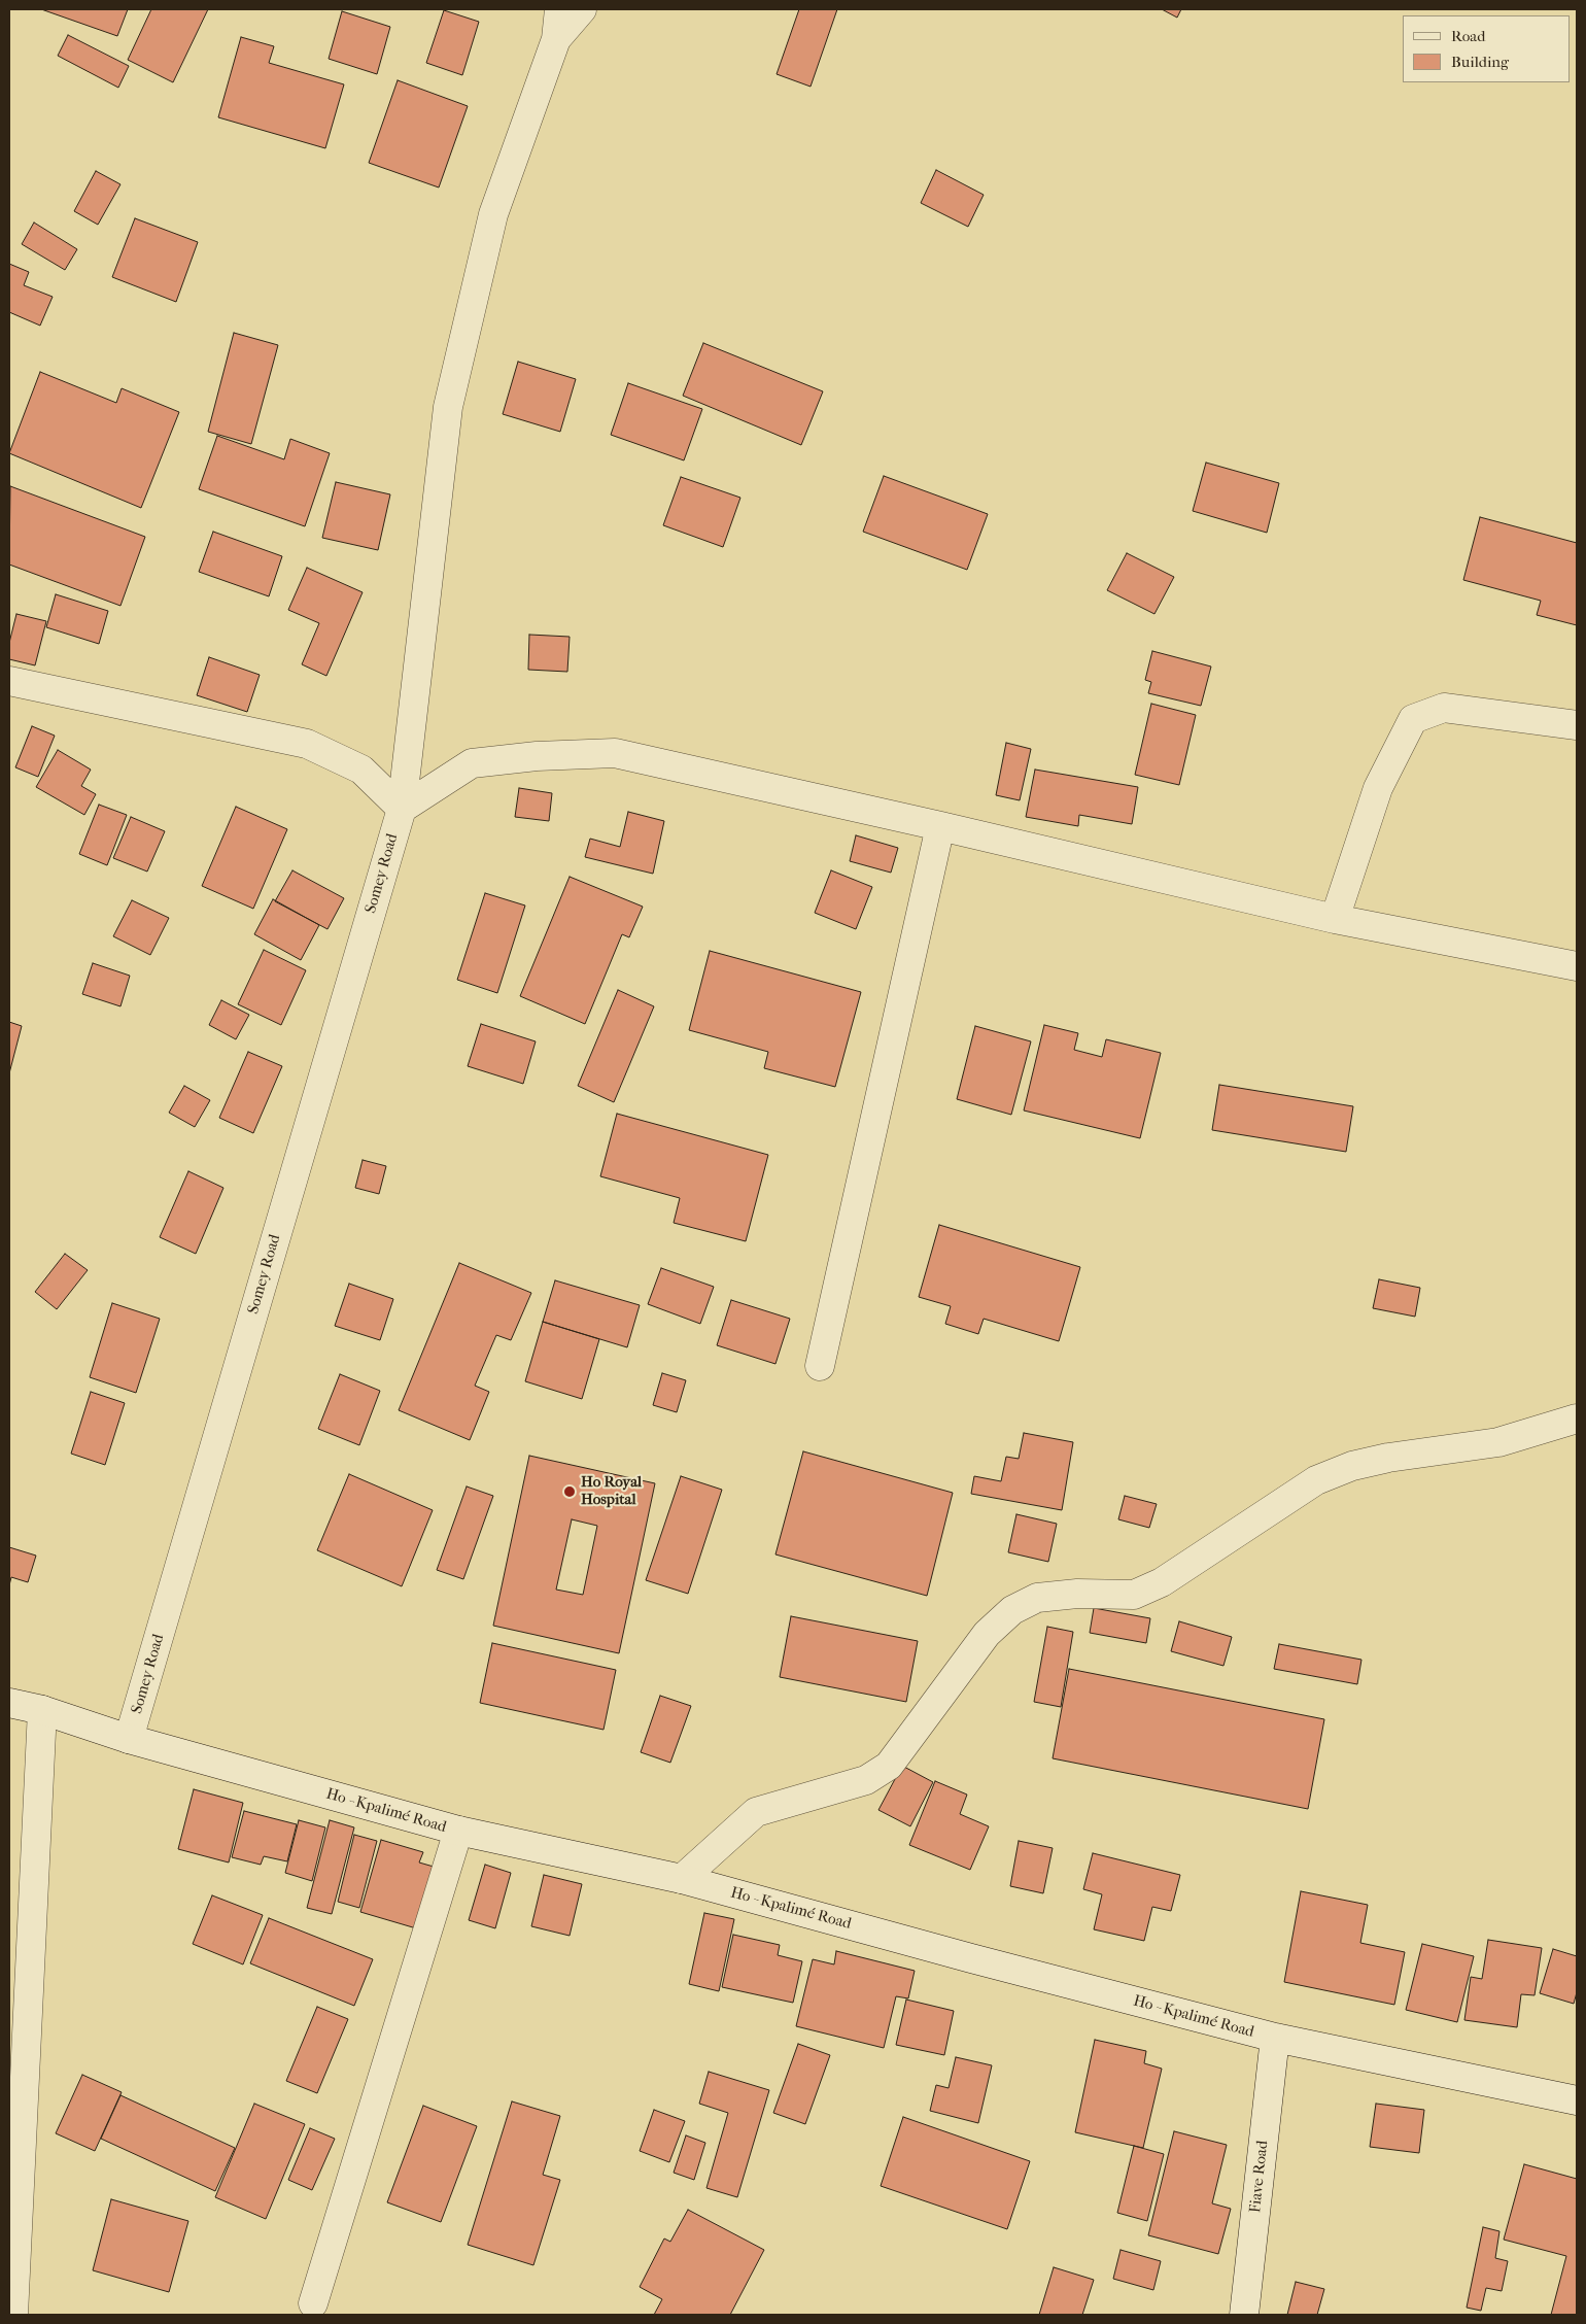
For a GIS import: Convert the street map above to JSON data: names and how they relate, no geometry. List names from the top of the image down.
{
  "streets": {
    "street": ["Somey Road", "Ho - Kpalimé Road", "Fiave Road"]
  },
  "crossings": [
    ["Somey Road", "Ho - Kpalimé Road"],
    ["Ho - Kpalimé Road", "Fiave Road"]
  ],
  "places": ["Ho Royal Hospital"],
  "legend": ["Road", "Building"]
}
